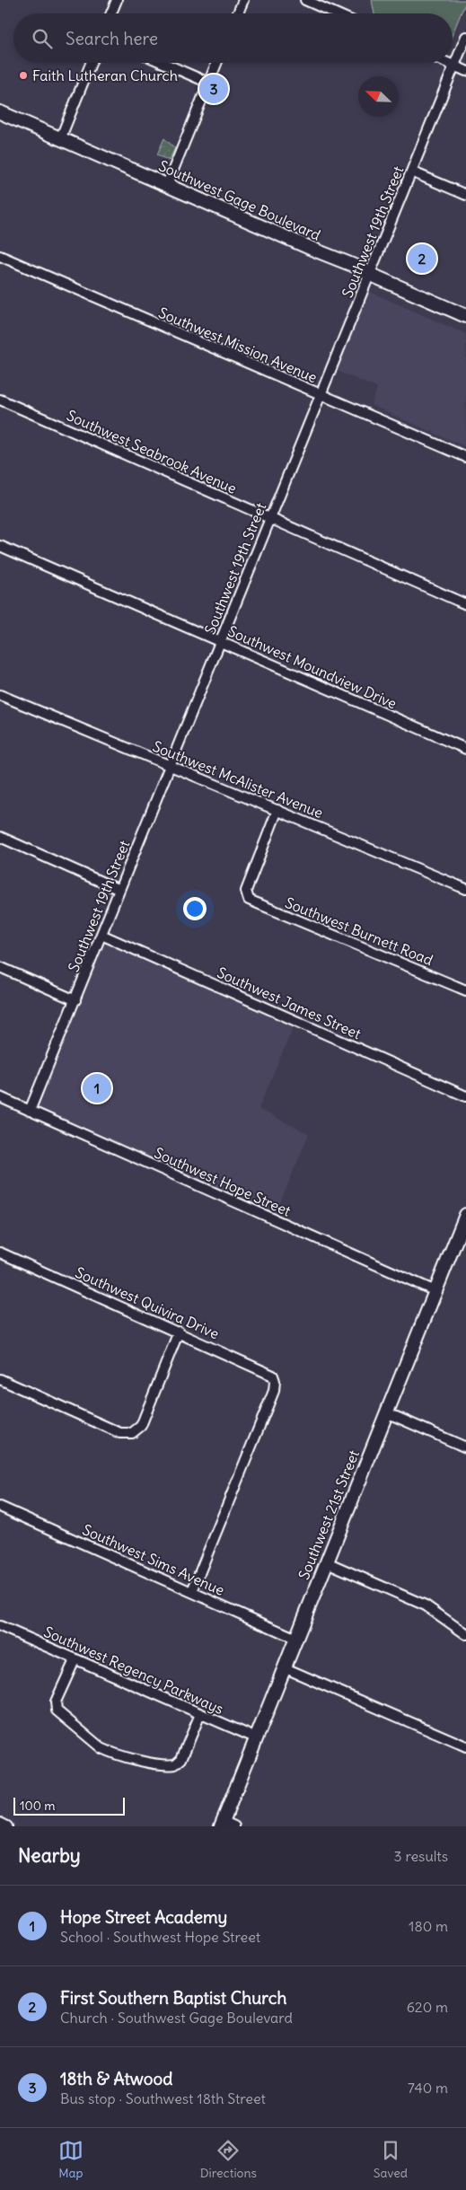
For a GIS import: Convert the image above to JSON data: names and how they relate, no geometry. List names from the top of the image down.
{
  "streets": {
    "main road": ["Southwest Gage Boulevard", "Southwest 21st Street"],
    "street": [
      "Southwest 19th Street",
      "Southwest Mission Avenue",
      "Southwest Seabrook Avenue",
      "Southwest Moundview Drive",
      "Southwest McAlister Avenue",
      "Southwest Burnett Road",
      "Southwest James Street",
      "Southwest Hope Street",
      "Southwest Quivira Drive",
      "Southwest Sims Avenue",
      "Southwest Regency Parkways"
    ]
  },
  "crossings": [
    ["Southwest Gage Boulevard", "Southwest 19th Street"],
    ["Southwest 19th Street", "Southwest Mission Avenue"],
    ["Southwest 19th Street", "Southwest Seabrook Avenue"],
    ["Southwest 19th Street", "Southwest Moundview Drive"],
    ["Southwest 19th Street", "Southwest McAlister Avenue"],
    ["Southwest 19th Street", "Southwest James Street"],
    ["Southwest 19th Street", "Southwest Hope Street"],
    ["Southwest McAlister Avenue", "Southwest Burnett Road"],
    ["Southwest Hope Street", "Southwest 21st Street"],
    ["Southwest Quivira Drive", "Southwest Sims Avenue"],
    ["Southwest 21st Street", "Southwest Sims Avenue"],
    ["Southwest 21st Street", "Southwest Regency Parkways"]
  ],
  "places": ["Faith Lutheran Church"],
  "scale_bar": "100 m",
  "north": "top left",
  "page": {
    "search": "Search here",
    "pins": ["3", "2", "1"],
    "scale": "100 m",
    "heading": ["Nearby", "3 results"],
    "list": [
      {
        "mark": "1",
        "name": "Hope Street Academy",
        "note": "School · Southwest Hope Street",
        "value": "180 m"
      },
      {
        "mark": "2",
        "name": "First Southern Baptist Church",
        "note": "Church · Southwest Gage Boulevard",
        "value": "620 m"
      },
      {
        "mark": "3",
        "name": "18th & Atwood",
        "note": "Bus stop · Southwest 18th Street",
        "value": "740 m"
      }
    ],
    "nav": ["Map", "Directions", "Saved"]
  }
}
